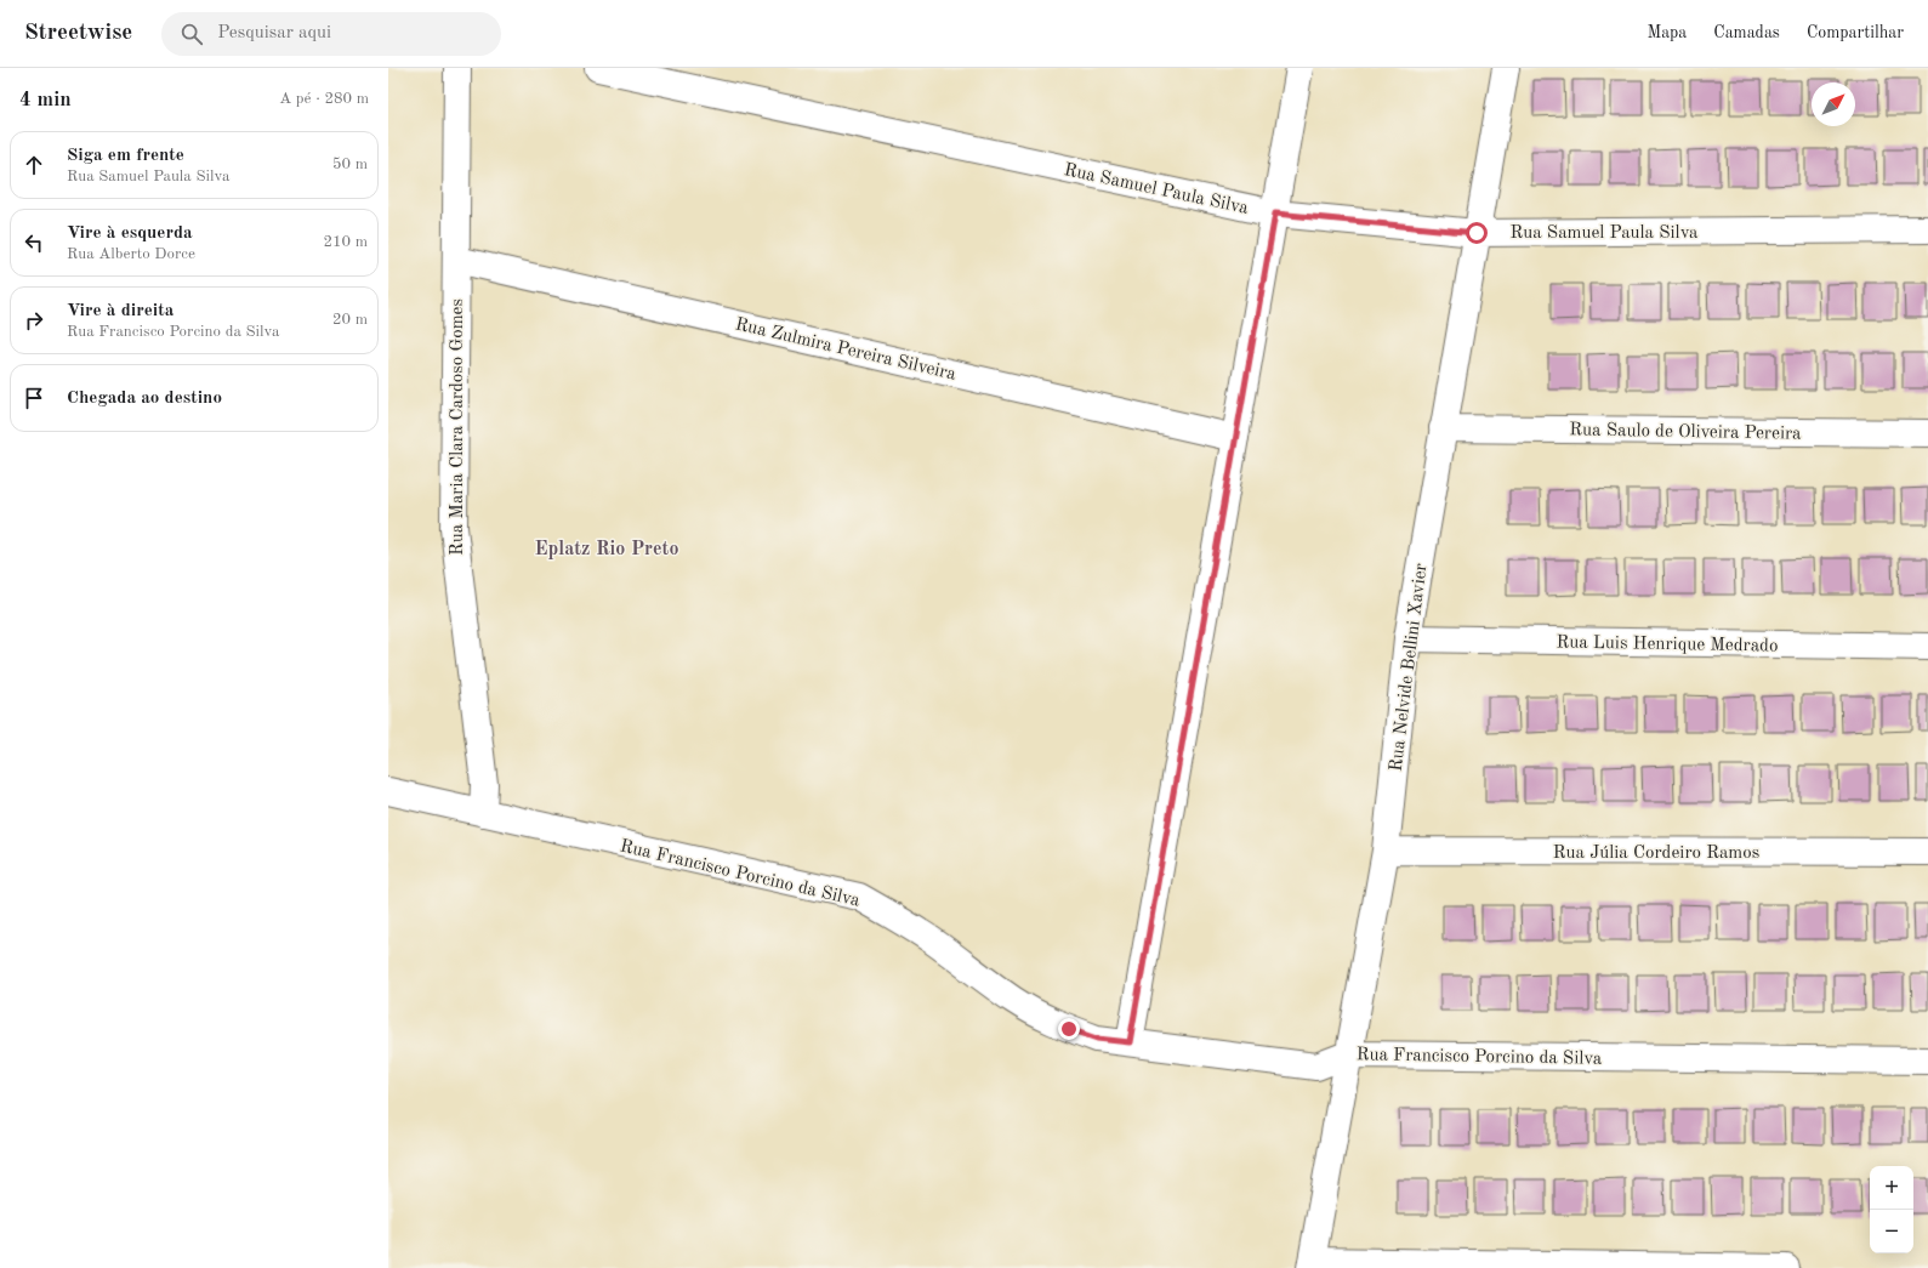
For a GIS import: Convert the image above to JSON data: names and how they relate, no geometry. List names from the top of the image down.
{
  "streets": {
    "street": [
      "Rua Samuel Paula Silva",
      "Rua Zulmira Pereira Silveira",
      "Rua Maria Clara Cardoso Gomes",
      "Rua Saulo de Oliveira Pereira",
      "Rua Luis Henrique Medrado",
      "Rua Nelvide Bellini Xavier",
      "Rua Júlia Cordeiro Ramos",
      "Rua Francisco Porcino da Silva"
    ]
  },
  "crossings": [
    ["Rua Samuel Paula Silva", "Rua Nelvide Bellini Xavier"],
    ["Rua Zulmira Pereira Silveira", "Rua Maria Clara Cardoso Gomes"],
    ["Rua Maria Clara Cardoso Gomes", "Rua Francisco Porcino da Silva"],
    ["Rua Saulo de Oliveira Pereira", "Rua Nelvide Bellini Xavier"],
    ["Rua Luis Henrique Medrado", "Rua Nelvide Bellini Xavier"],
    ["Rua Nelvide Bellini Xavier", "Rua Júlia Cordeiro Ramos"],
    ["Rua Nelvide Bellini Xavier", "Rua Francisco Porcino da Silva"]
  ],
  "districts": ["Eplatz Rio Preto"],
  "north": "top right",
  "page": {
    "header": "Streetwise",
    "search": "Pesquisar aqui",
    "nav": ["Mapa", "Camadas", "Compartilhar"],
    "heading": ["4 min", "A pé · 280 m"],
    "list": [
      ["Siga em frente", "Rua Samuel Paula Silva", "50 m"],
      ["Vire à esquerda", "Rua Alberto Dorce", "210 m"],
      ["Vire à direita", "Rua Francisco Porcino da Silva", "20 m"],
      "Chegada ao destino"
    ],
    "map_buttons": ["+", "−"]
  }
}
